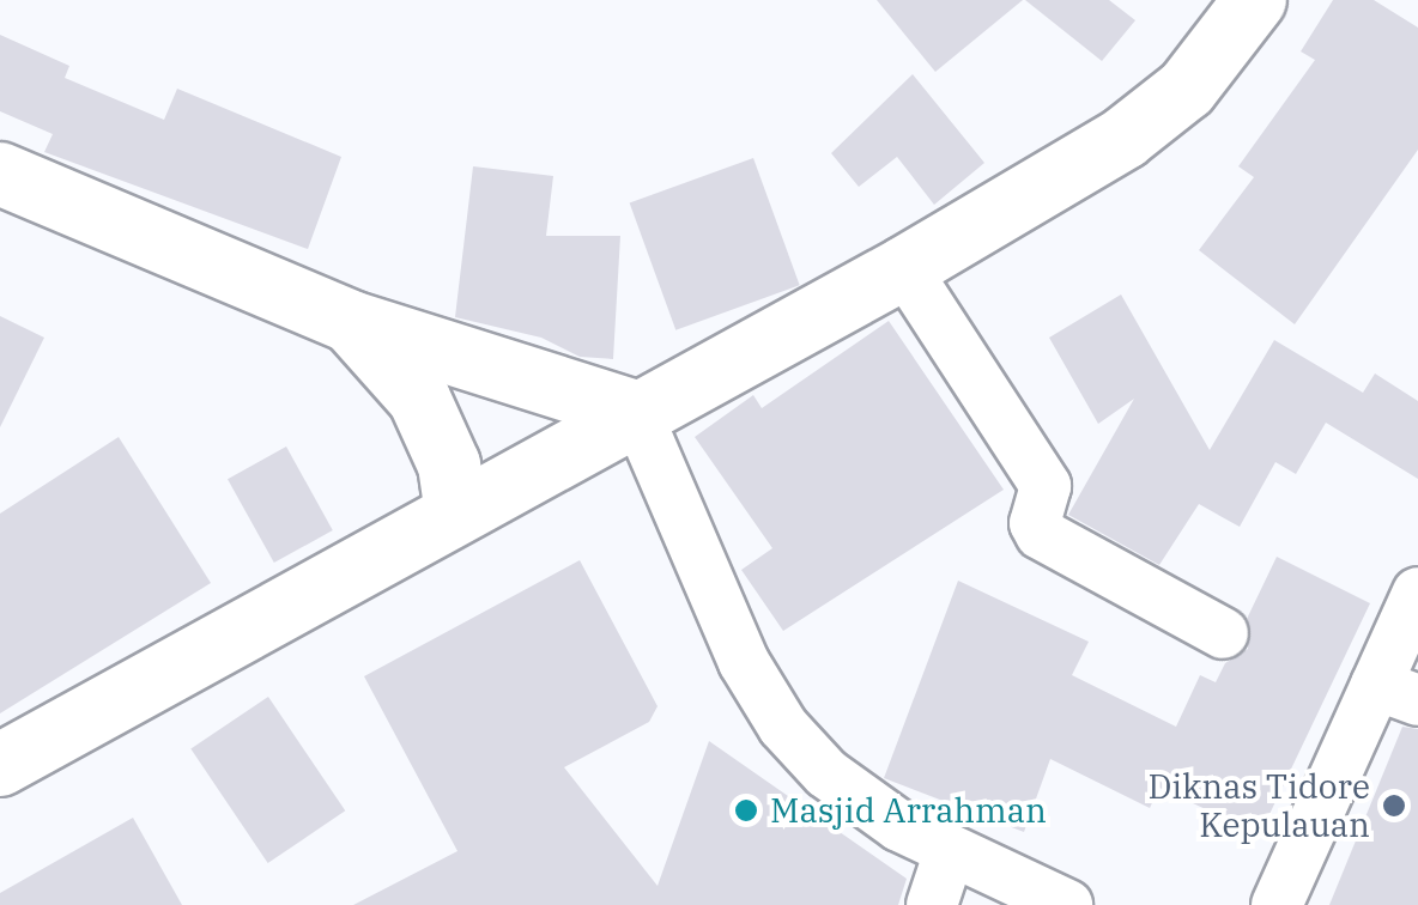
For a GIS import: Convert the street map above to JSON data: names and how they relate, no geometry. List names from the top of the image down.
{
  "places": ["Diknas Tidore Kepulauan", "Masjid Arrahman"]
}
